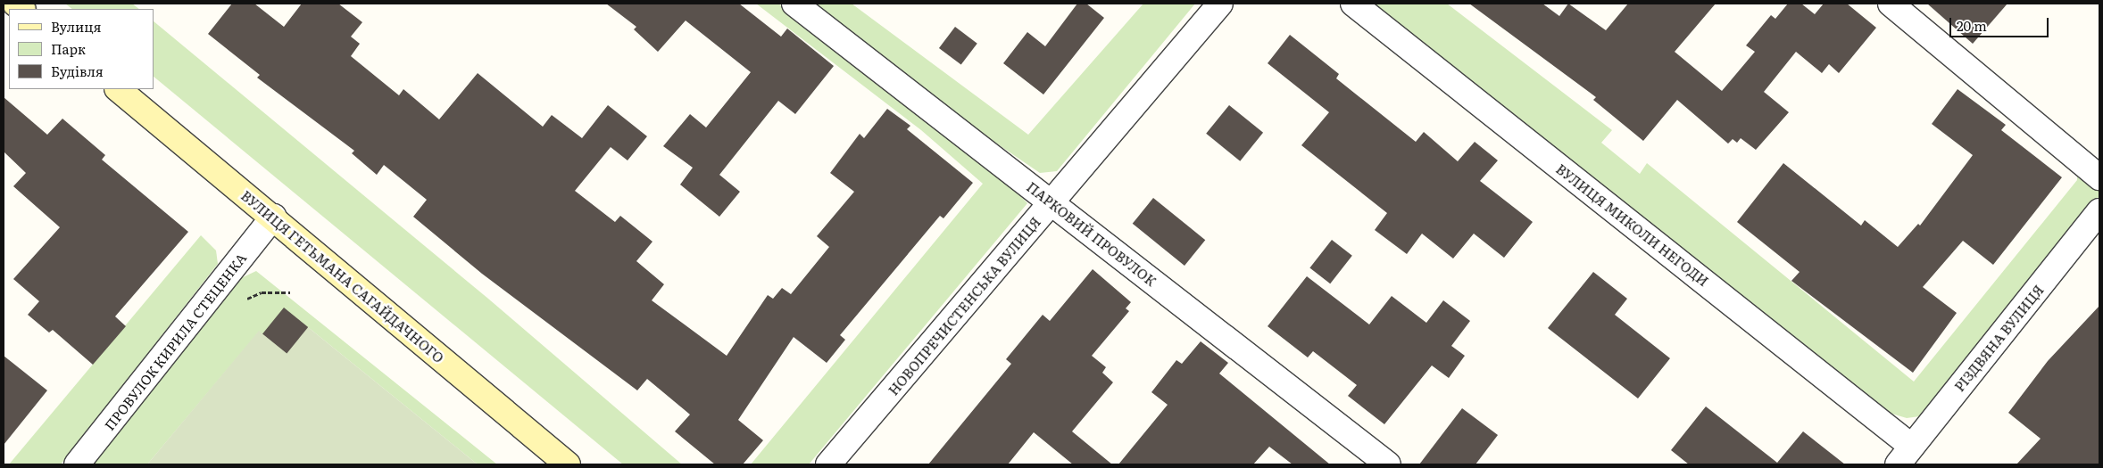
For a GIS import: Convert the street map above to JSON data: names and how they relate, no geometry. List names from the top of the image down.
{
  "streets": {
    "main road": ["ВУЛИЦЯ ГЕТЬМАНА САГАЙДАЧНОГО"],
    "street": [
      "ВУЛИЦЯ МИКОЛИ НЕГОДИ",
      "ПАРКОВИЙ ПРОВУЛОК",
      "НОВОПРЕЧИСТЕНСЬКА ВУЛИЦЯ",
      "РІЗДВЯНА ВУЛИЦЯ",
      "ПРОВУЛОК КИРИЛА СТЕЦЕНКА"
    ]
  },
  "crossings": [
    ["ВУЛИЦЯ МИКОЛИ НЕГОДИ", "РІЗДВЯНА ВУЛИЦЯ"],
    ["ПАРКОВИЙ ПРОВУЛОК", "НОВОПРЕЧИСТЕНСЬКА ВУЛИЦЯ"],
    ["ВУЛИЦЯ ГЕТЬМАНА САГАЙДАЧНОГО", "ПРОВУЛОК КИРИЛА СТЕЦЕНКА"]
  ],
  "legend": ["Вулиця", "Парк", "Будівля"],
  "scale_bar": "20 m"
}
